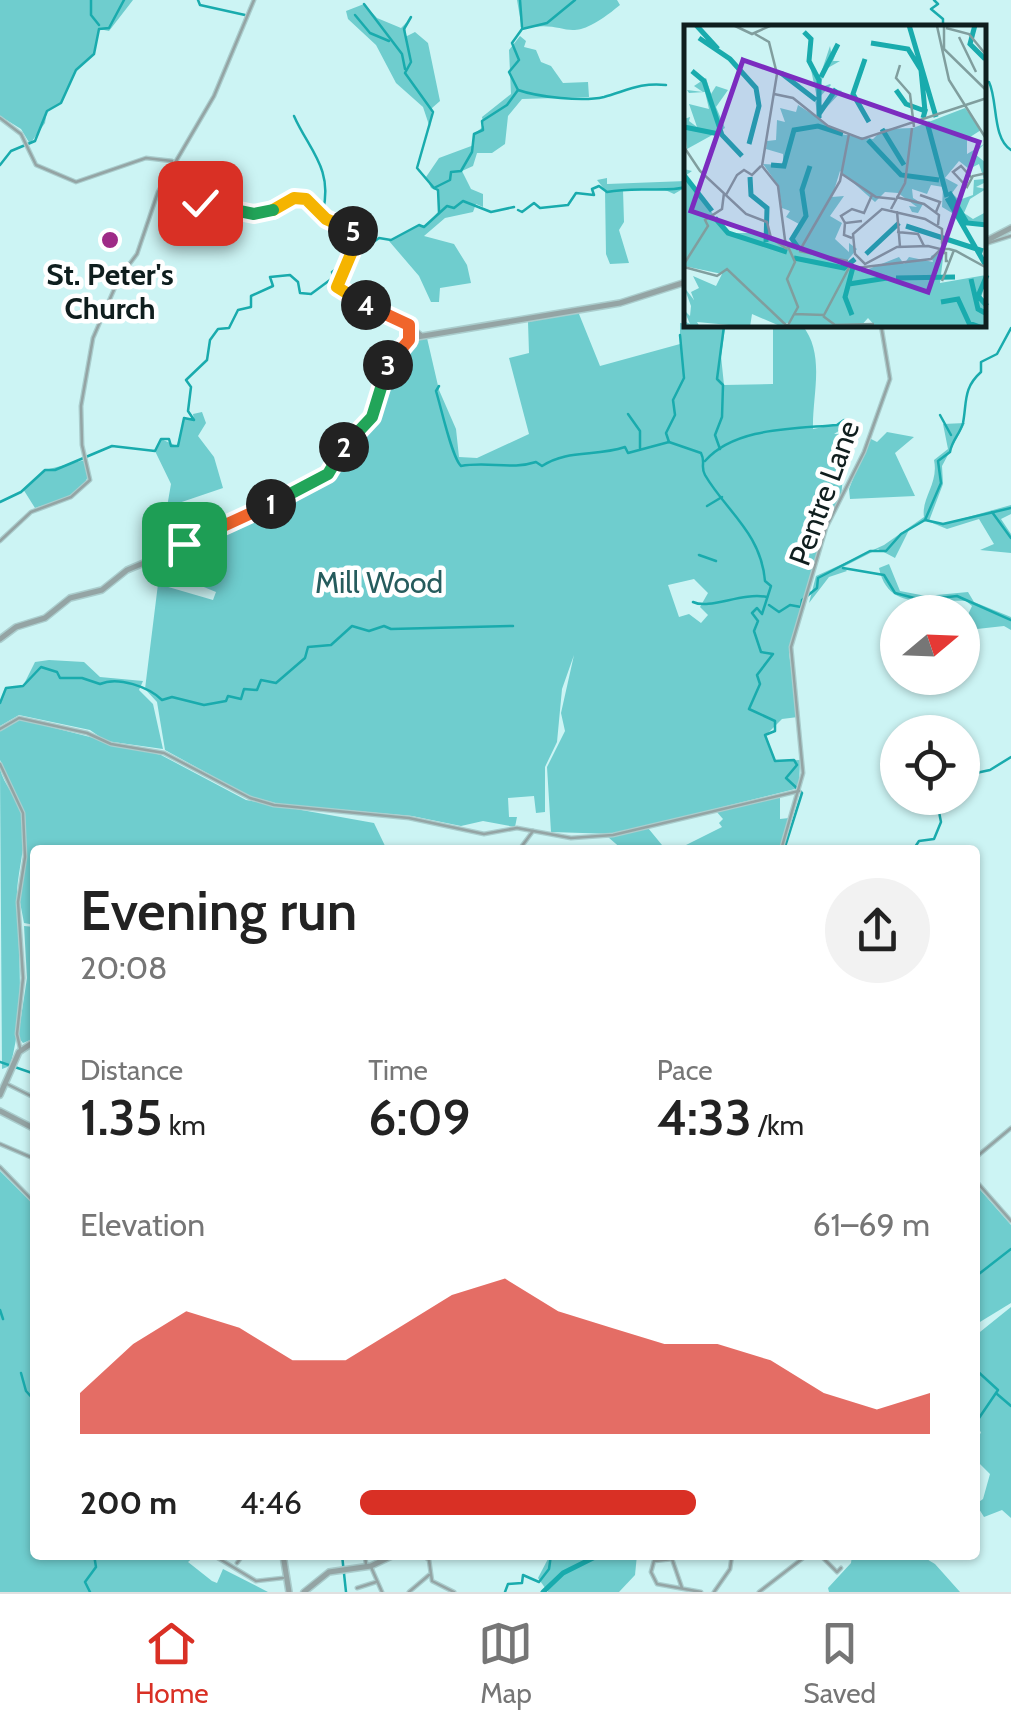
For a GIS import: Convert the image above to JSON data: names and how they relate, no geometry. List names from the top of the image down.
{
  "streets": {
    "street": ["Pentre Lane"]
  },
  "parks": ["Mill Wood"],
  "places": ["St. Peter's Church"],
  "north": "right",
  "page": {
    "pins": [
      "5",
      "4",
      "3",
      "2",
      "1"
    ],
    "heading": ["Evening run", "20:08"],
    "stats": [
      ["Distance", "1.35 km"],
      ["Time", "6:09"],
      ["Pace", "4:33 /km"]
    ],
    "chart": ["Elevation", "61–69 m"],
    "list": [
      {
        "name": "200 m",
        "note": "4:46"
      }
    ],
    "tabs": ["Home", "Map", "Saved"]
  }
}
